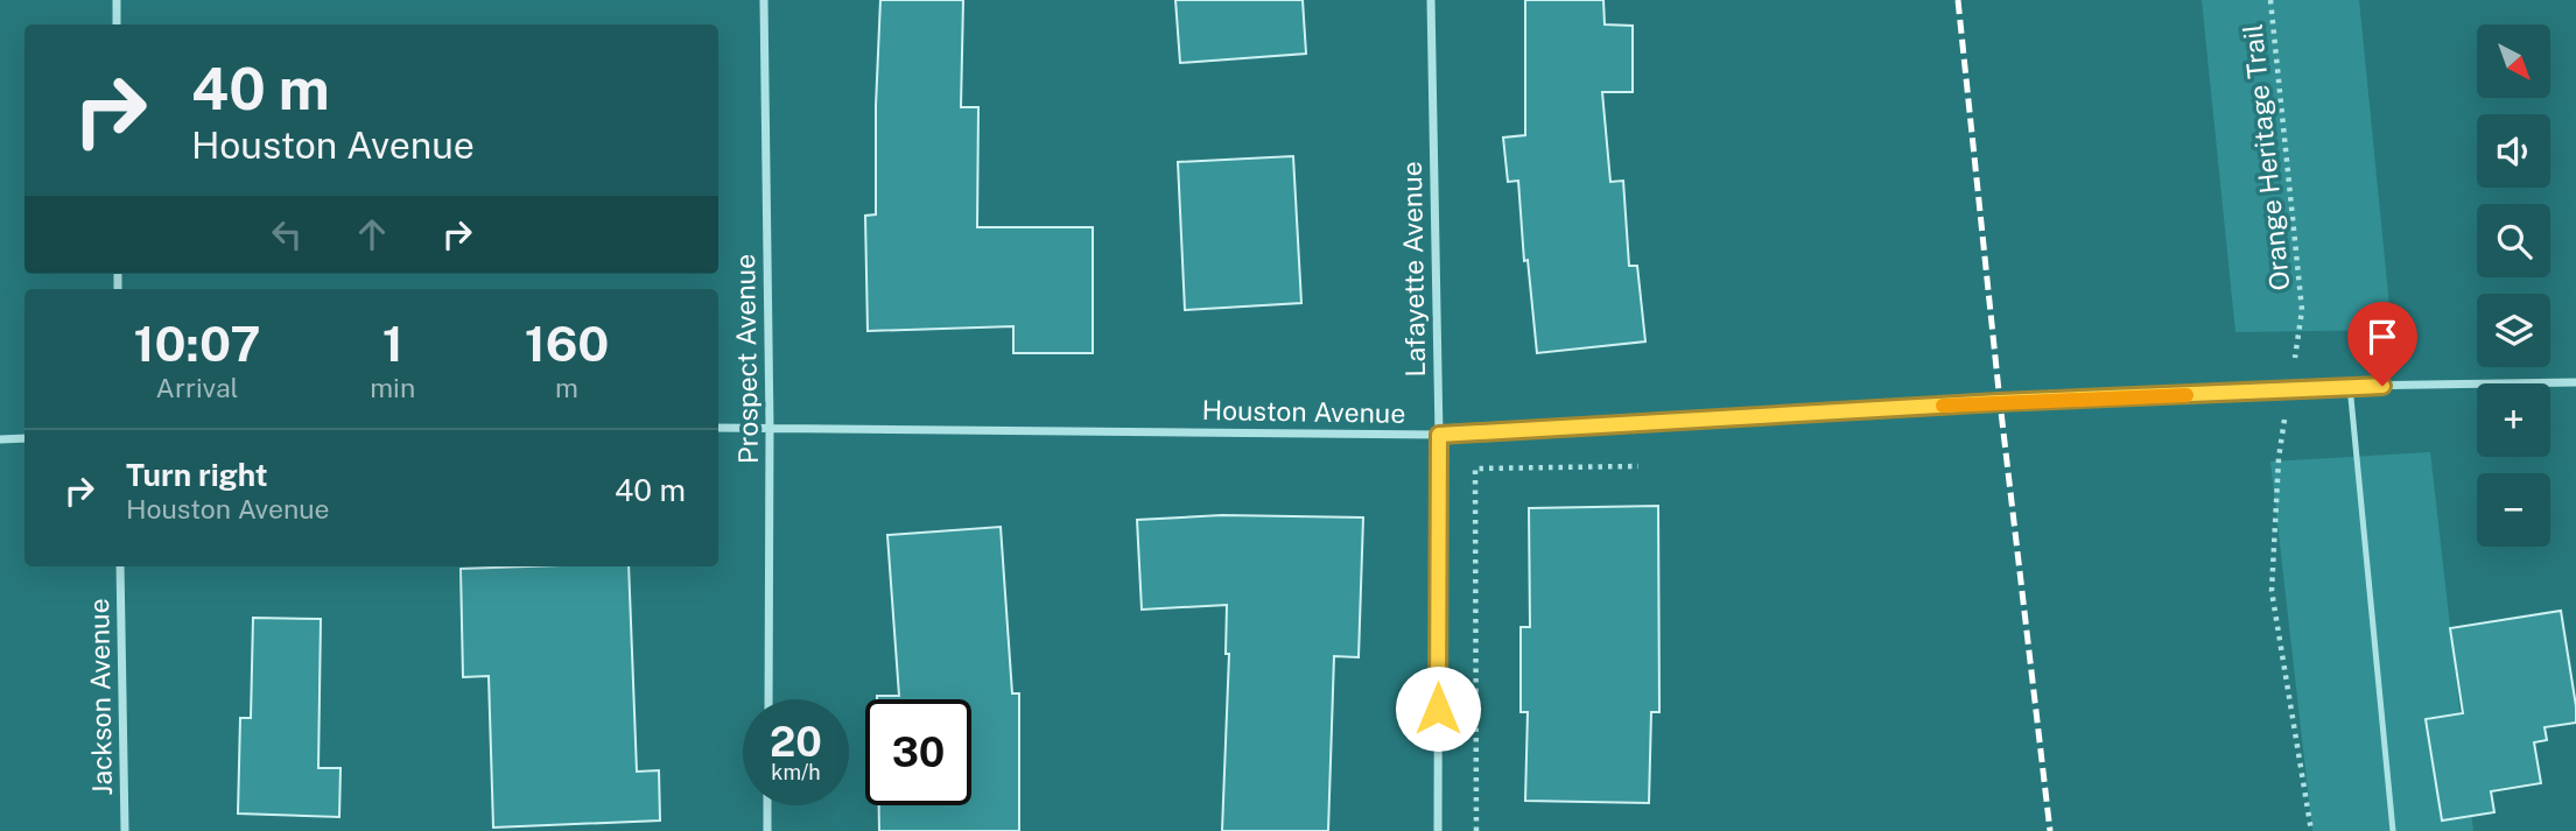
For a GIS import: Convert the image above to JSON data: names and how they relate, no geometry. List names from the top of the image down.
{
  "streets": {
    "street": [
      "Lafayette Avenue",
      "Prospect Avenue",
      "Houston Avenue",
      "Jackson Avenue"
    ],
    "path": ["Orange Heritage Trail"]
  },
  "crossings": [
    ["Lafayette Avenue", "Houston Avenue"],
    ["Prospect Avenue", "Houston Avenue"]
  ],
  "north": "bottom right",
  "page": {
    "map_buttons": ["+", "−"],
    "turn": ["40 m", "Houston Avenue"],
    "eta": [
      "10:07",
      "Arrival",
      "1",
      "min",
      "160",
      "m"
    ],
    "list": [
      {
        "name": "Turn right",
        "note": "Houston Avenue",
        "value": "40 m"
      }
    ],
    "speed": "20 km/h",
    "limit": "30"
  }
}
